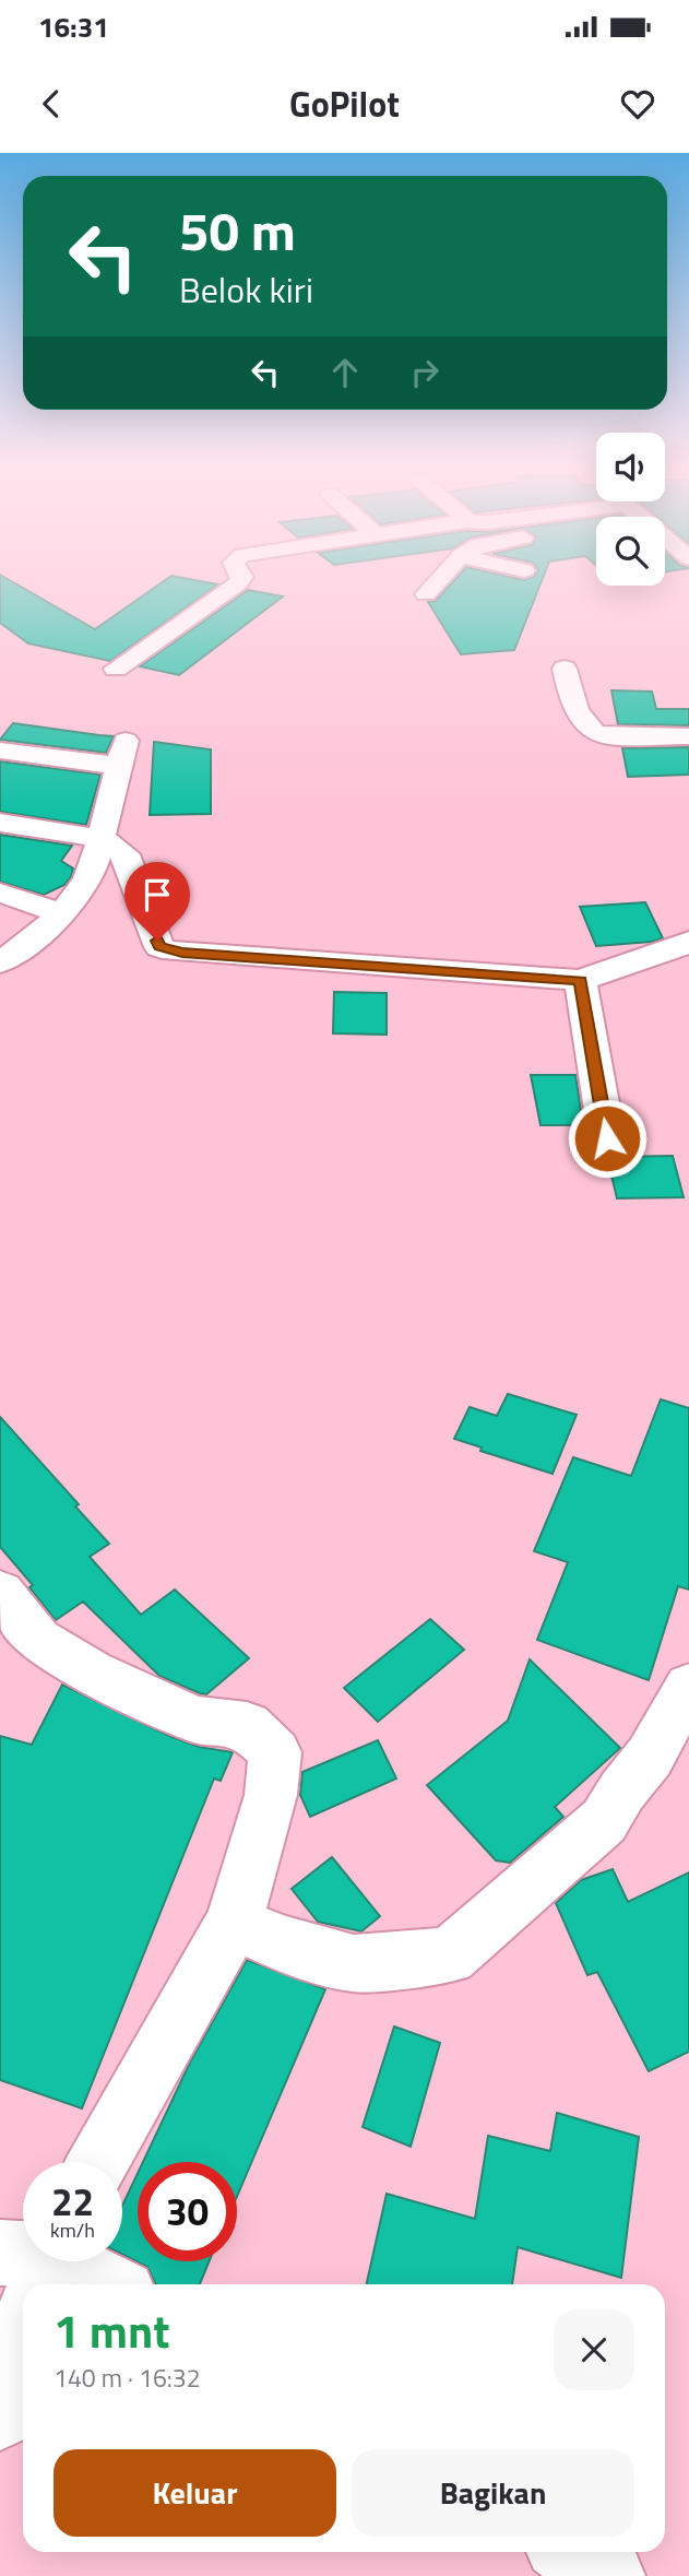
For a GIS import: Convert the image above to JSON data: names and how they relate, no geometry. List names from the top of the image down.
{
  "page": {
    "status": "16:31",
    "header": "GoPilot",
    "turn": ["50 m", "Belok kiri"],
    "speed": "22 km/h",
    "limit": "30",
    "heading": ["1 mnt", "140 m · 16:32"],
    "buttons": ["Keluar", "Bagikan"]
  }
}
